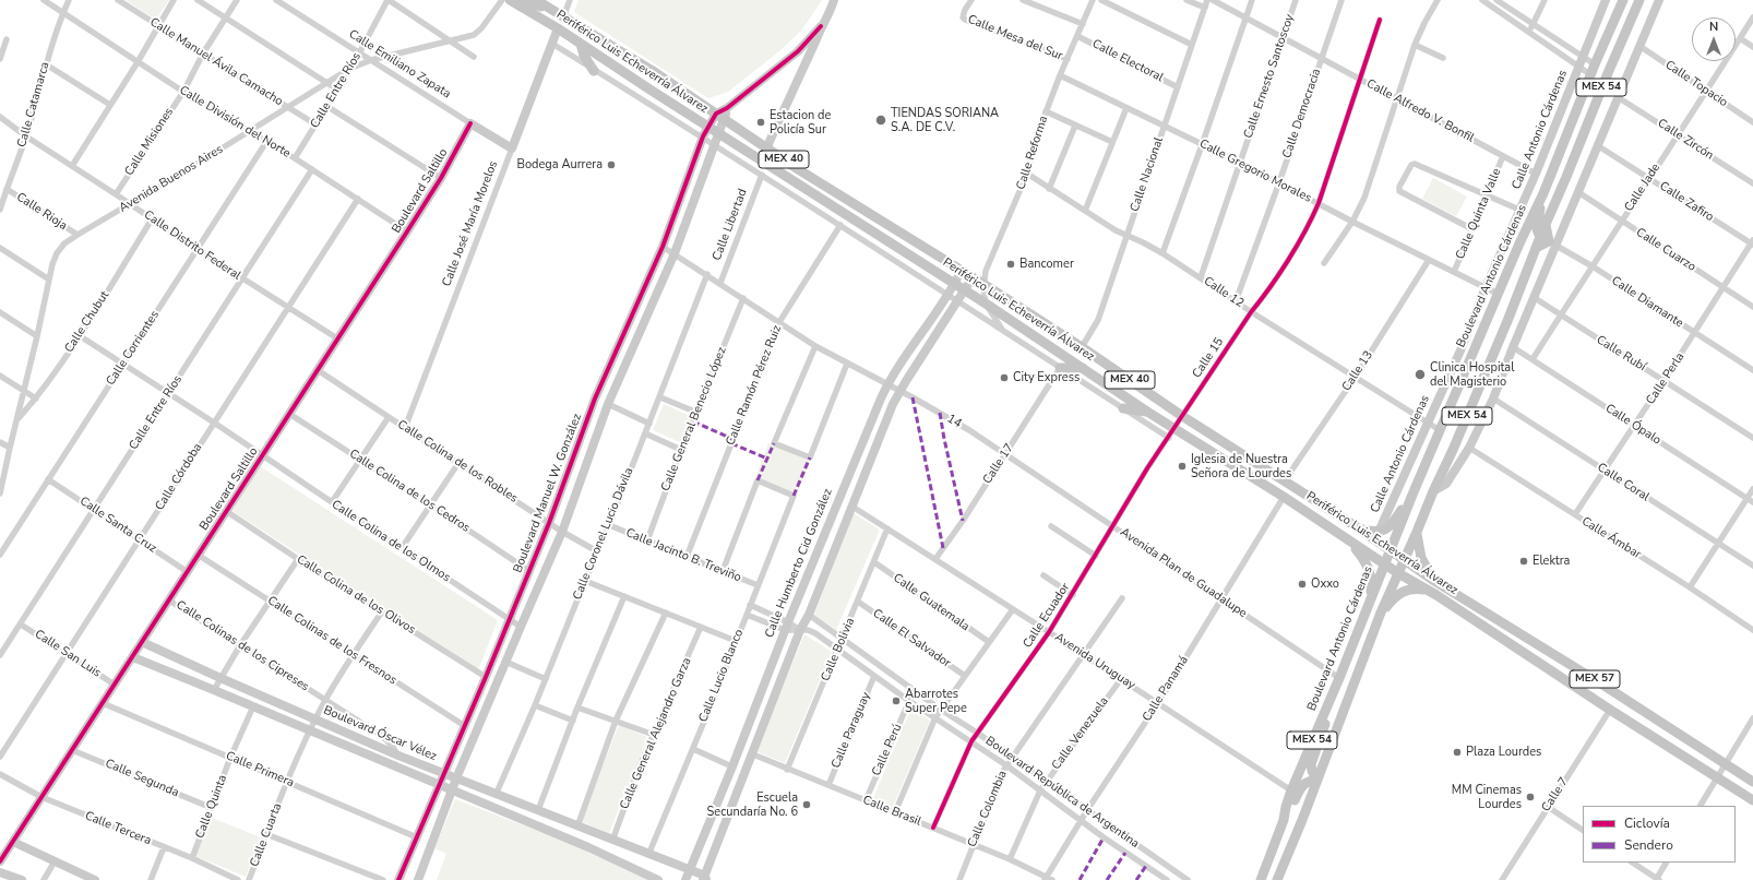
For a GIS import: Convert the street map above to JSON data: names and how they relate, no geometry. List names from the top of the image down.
{
  "streets": {
    "main road": [
      "Periférico Luis Echeverría Álvarez",
      "MEX 54",
      "MEX 40",
      "Boulevard Antonio Cárdenas",
      "MEX 57"
    ],
    "street": [
      "Calle Mesa del Sur",
      "Calle Electoral",
      "Calle Manuel Ávila Camacho",
      "Calle Emiliano Zapata",
      "Calle Ernesto Santoscoy",
      "Calle Topacio",
      "Calle Entre Ríos",
      "Calle Catamarca",
      "Calle Alfredo V. Bonfil",
      "Calle Democracia",
      "Calle División del Norte",
      "Calle Antonio Cárdenas",
      "Calle Zircón",
      "Calle Misiones",
      "Calle Reforma",
      "Calle Gregorio Morales",
      "Calle Nacional",
      "Avenida Buenos Aires",
      "Calle Jade",
      "Boulevard Saltillo",
      "Calle Zafiro",
      "Calle Rioja",
      "Calle Quinta Valle",
      "Calle José María Morelos",
      "Calle Libertad",
      "Calle Distrito Federal",
      "Calle Cuarzo",
      "Calle 12",
      "Calle Diamante",
      "Calle Chubut",
      "Calle Corrientes",
      "Calle Rubí",
      "Calle 15",
      "Calle 13",
      "Calle Perla",
      "Calle Ramón Pérez Ruiz",
      "Calle General Benecio López",
      "14",
      "Calle Ópalo",
      "Calle Colina de los Robles",
      "Calle 17",
      "Calle Córdoba",
      "Calle Coral",
      "Calle Colina de los Cedros",
      "Boulevard Manuel W. González",
      "Calle Santa Cruz",
      "Calle Coronel Lucio Dávila",
      "Calle Ámbar",
      "Calle Colina de los Olmos",
      "Calle Jacinto B. Treviño",
      "Calle Humberto Cid González",
      "Avenida Plan de Guadalupe",
      "Calle Colina de los Olivos",
      "Calle Guatemala",
      "Calle Ecuador",
      "Calle El Salvador",
      "Calle Colinas de los Fresnos",
      "Calle Colinas de los Cipreses",
      "Calle Bolivia",
      "Calle San Luis",
      "Avenida Uruguay",
      "Calle Lucio Blanco",
      "Calle Panamá",
      "Calle Paraguay",
      "Boulevard Óscar Vélez",
      "Calle General Alejandro Garza",
      "Calle Venezuela",
      "Calle Perú",
      "Calle Primera",
      "Calle Segunda",
      "Boulevard República de Argentina",
      "Calle 7",
      "Calle Quinta",
      "Calle Colombia",
      "Calle Brasil",
      "Calle Tercera",
      "Calle Cuarta"
    ]
  },
  "crossings": [
    ["Calle Mesa del Sur", "Calle Reforma"],
    ["Calle Electoral", "Calle Reforma"],
    ["Calle Electoral", "Calle Nacional"],
    ["Calle Manuel Ávila Camacho", "Calle Entre Ríos"],
    ["Calle Manuel Ávila Camacho", "Calle Misiones"],
    ["Calle Manuel Ávila Camacho", "Avenida Buenos Aires"],
    ["Periférico Luis Echeverría Álvarez", "MEX 54"],
    ["Periférico Luis Echeverría Álvarez", "Calle Reforma"],
    ["Periférico Luis Echeverría Álvarez", "Calle Nacional"],
    ["Periférico Luis Echeverría Álvarez", "Calle José María Morelos"],
    ["Periférico Luis Echeverría Álvarez", "Boulevard Antonio Cárdenas"],
    ["Periférico Luis Echeverría Álvarez", "Calle 15"],
    ["Periférico Luis Echeverría Álvarez", "Calle 13"],
    ["Periférico Luis Echeverría Álvarez", "Boulevard Manuel W. González"],
    ["Periférico Luis Echeverría Álvarez", "Calle Humberto Cid González"],
    ["Periférico Luis Echeverría Álvarez", "Calle Ecuador"],
    ["Periférico Luis Echeverría Álvarez", "Calle Panamá"],
    ["Periférico Luis Echeverría Álvarez", "Calle 7"],
    ["Calle Emiliano Zapata", "Calle Entre Ríos"],
    ["Calle Emiliano Zapata", "Avenida Buenos Aires"],
    ["Calle Emiliano Zapata", "Boulevard Saltillo"],
    ["Calle Emiliano Zapata", "Calle José María Morelos"],
    ["Calle Ernesto Santoscoy", "Calle Alfredo V. Bonfil"],
    ["Calle Ernesto Santoscoy", "Calle Gregorio Morales"],
    ["Calle Ernesto Santoscoy", "Calle 12"],
    ["Calle Topacio", "Calle Jade"],
    ["MEX 54", "Calle Diamante"],
    ["Calle Entre Ríos", "Calle División del Norte"],
    ["Calle Entre Ríos", "Avenida Buenos Aires"],
    ["Calle Entre Ríos", "Calle Distrito Federal"],
    ["Calle Entre Ríos", "Calle Santa Cruz"],
    ["Calle Entre Ríos", "Calle Colina de los Olmos"],
    ["Calle Entre Ríos", "Calle San Luis"],
    ["Calle Catamarca", "Calle División del Norte"],
    ["Calle Catamarca", "Calle Rioja"],
    ["Calle Catamarca", "Calle Distrito Federal"],
    ["Calle Alfredo V. Bonfil", "Calle Democracia"],
    ["Calle Alfredo V. Bonfil", "Calle Antonio Cárdenas"],
    ["Calle Alfredo V. Bonfil", "Calle Quinta Valle"],
    ["Calle Alfredo V. Bonfil", "Calle 15"],
    ["Calle Democracia", "Calle Gregorio Morales"],
    ["Calle Democracia", "Calle 12"],
    ["Calle División del Norte", "Calle Misiones"],
    ["Calle División del Norte", "Avenida Buenos Aires"],
    ["Calle División del Norte", "Boulevard Saltillo"],
    ["Calle División del Norte", "Calle Corrientes"],
    ["Calle División del Norte", "Calle Córdoba"],
    ["Calle Antonio Cárdenas", "Calle Gregorio Morales"],
    ["Calle Antonio Cárdenas", "Calle 12"],
    ["Calle Zircón", "Calle Jade"],
    ["Calle Misiones", "Calle Distrito Federal"],
    ["Calle Reforma", "Calle Gregorio Morales"],
    ["Calle Reforma", "Calle 12"],
    ["Calle Gregorio Morales", "Calle Nacional"],
    ["Calle Gregorio Morales", "Calle Quinta Valle"],
    ["Calle Gregorio Morales", "Boulevard Antonio Cárdenas"],
    ["Calle Gregorio Morales", "Calle 15"],
    ["Calle Gregorio Morales", "Calle 13"],
    ["Calle Nacional", "Calle 12"],
    ["Avenida Buenos Aires", "Calle Rioja"],
    ["Avenida Buenos Aires", "Calle Distrito Federal"],
    ["Avenida Buenos Aires", "Calle Chubut"],
    ["Calle Jade", "Calle Zafiro"],
    ["Calle Jade", "Calle Cuarzo"],
    ["Calle Jade", "Calle Diamante"],
    ["Calle Jade", "Calle Rubí"],
    ["Calle Jade", "Calle Ópalo"],
    ["Boulevard Saltillo", "Calle Distrito Federal"],
    ["Boulevard Saltillo", "Calle Colina de los Robles"],
    ["Boulevard Saltillo", "Calle Colina de los Cedros"],
    ["Boulevard Saltillo", "Calle Santa Cruz"],
    ["Boulevard Saltillo", "Calle Colina de los Olmos"],
    ["Boulevard Saltillo", "Calle Colina de los Olivos"],
    ["Boulevard Saltillo", "Calle Colinas de los Fresnos"],
    ["Boulevard Saltillo", "Calle Colinas de los Cipreses"],
    ["Boulevard Saltillo", "Calle San Luis"],
    ["Boulevard Saltillo", "Boulevard Óscar Vélez"],
    ["Boulevard Saltillo", "Calle Primera"],
    ["Boulevard Saltillo", "Calle Segunda"],
    ["Boulevard Saltillo", "Calle Tercera"],
    ["Calle Zafiro", "Calle Perla"],
    ["Calle José María Morelos", "Calle Colina de los Robles"],
    ["Calle Libertad", "14"],
    ["Calle Distrito Federal", "Calle Chubut"],
    ["Calle Distrito Federal", "Calle Corrientes"],
    ["Calle Distrito Federal", "Calle Córdoba"],
    ["Calle Cuarzo", "Calle Perla"],
    ["Boulevard Antonio Cárdenas", "Calle 12"],
    ["Boulevard Antonio Cárdenas", "Avenida Plan de Guadalupe"],
    ["Boulevard Antonio Cárdenas", "Avenida Uruguay"],
    ["Calle 12", "Calle 15"],
    ["Calle 12", "Calle 13"],
    ["Calle Diamante", "Calle Perla"],
    ["Calle Chubut", "Calle Colina de los Olmos"],
    ["Calle Corrientes", "Calle Santa Cruz"],
    ["Calle Corrientes", "Calle Colina de los Olmos"],
    ["Calle Rubí", "Calle Perla"],
    ["Calle 15", "Calle Ecuador"],
    ["Calle Perla", "Calle Ópalo"],
    ["Calle Perla", "Calle Coral"],
    ["Calle Perla", "Calle Ámbar"],
    ["Calle Ramón Pérez Ruiz", "14"],
    ["Calle Ramón Pérez Ruiz", "Calle Jacinto B. Treviño"],
    ["Calle General Benecio López", "14"],
    ["Calle General Benecio López", "Calle Jacinto B. Treviño"],
    ["14", "Calle 17"],
    ["14", "Boulevard Manuel W. González"],
    ["14", "Calle Coronel Lucio Dávila"],
    ["14", "Calle Humberto Cid González"],
    ["14", "Avenida Plan de Guadalupe"],
    ["Calle Colina de los Robles", "Boulevard Manuel W. González"],
    ["Calle Colina de los Robles", "Calle Coronel Lucio Dávila"],
    ["Calle 17", "Avenida Plan de Guadalupe"],
    ["Calle 17", "Avenida Uruguay"],
    ["Calle Córdoba", "Calle Santa Cruz"],
    ["Calle Córdoba", "Calle Colina de los Olmos"],
    ["Calle Córdoba", "Calle San Luis"],
    ["Calle Colina de los Cedros", "Boulevard Manuel W. González"],
    ["Boulevard Manuel W. González", "Calle Colina de los Olmos"],
    ["Boulevard Manuel W. González", "Calle Colina de los Olivos"],
    ["Boulevard Manuel W. González", "Calle Colinas de los Fresnos"],
    ["Boulevard Manuel W. González", "Boulevard Óscar Vélez"],
    ["Boulevard Manuel W. González", "Calle Primera"],
    ["Calle Coronel Lucio Dávila", "Calle Jacinto B. Treviño"],
    ["Calle Coronel Lucio Dávila", "Boulevard Óscar Vélez"],
    ["Calle Jacinto B. Treviño", "Calle Lucio Blanco"],
    ["Calle Humberto Cid González", "Boulevard Óscar Vélez"],
    ["Avenida Plan de Guadalupe", "Calle Ecuador"],
    ["Avenida Plan de Guadalupe", "Calle Panamá"],
    ["Calle Colina de los Olivos", "Calle Cuarta"],
    ["Calle Guatemala", "Calle Bolivia"],
    ["Calle Ecuador", "Avenida Uruguay"],
    ["Calle Ecuador", "Boulevard República de Argentina"],
    ["Calle Ecuador", "Calle Brasil"],
    ["Calle El Salvador", "Calle Bolivia"],
    ["Calle Colinas de los Fresnos", "Calle Cuarta"],
    ["Calle Colinas de los Cipreses", "Boulevard Óscar Vélez"],
    ["Calle Colinas de los Cipreses", "Calle Cuarta"],
    ["Calle Bolivia", "Avenida Uruguay"],
    ["Calle Bolivia", "Boulevard República de Argentina"],
    ["Calle Bolivia", "Calle Brasil"],
    ["Avenida Uruguay", "Calle Panamá"],
    ["Avenida Uruguay", "Calle Venezuela"],
    ["Avenida Uruguay", "Calle Colombia"],
    ["Calle Lucio Blanco", "Boulevard Óscar Vélez"],
    ["Calle Panamá", "Boulevard República de Argentina"],
    ["Calle Panamá", "Calle Brasil"],
    ["Calle Paraguay", "Boulevard República de Argentina"],
    ["Calle Paraguay", "Calle Brasil"],
    ["Boulevard Óscar Vélez", "Calle General Alejandro Garza"],
    ["Boulevard Óscar Vélez", "Calle Quinta"],
    ["Boulevard Óscar Vélez", "Calle Cuarta"],
    ["Calle Venezuela", "Boulevard República de Argentina"],
    ["Calle Venezuela", "Calle Brasil"],
    ["Calle Perú", "Boulevard República de Argentina"],
    ["Calle Perú", "Calle Brasil"],
    ["Calle Primera", "Calle Quinta"],
    ["Calle Primera", "Calle Cuarta"],
    ["Calle Segunda", "Calle Quinta"],
    ["Boulevard República de Argentina", "Calle Colombia"],
    ["Calle Quinta", "Calle Tercera"],
    ["Calle Colombia", "Calle Brasil"]
  ],
  "places": [
    "TIENDAS SORIANA S.A. DE C.V.",
    "Estacion de Policía Sur",
    "Bodega Aurrera",
    "Bancomer",
    "Clinica Hospital del Magisterio",
    "City Express",
    "Iglesia de Nuestra Señora de Lourdes",
    "Elektra",
    "Oxxo",
    "Abarrotes Super Pepe",
    "Plaza Lourdes",
    "MM Cinemas Lourdes",
    "Escuela Secundaría No. 6"
  ],
  "legend": ["Ciclovía", "Sendero"],
  "north": "top"
}
